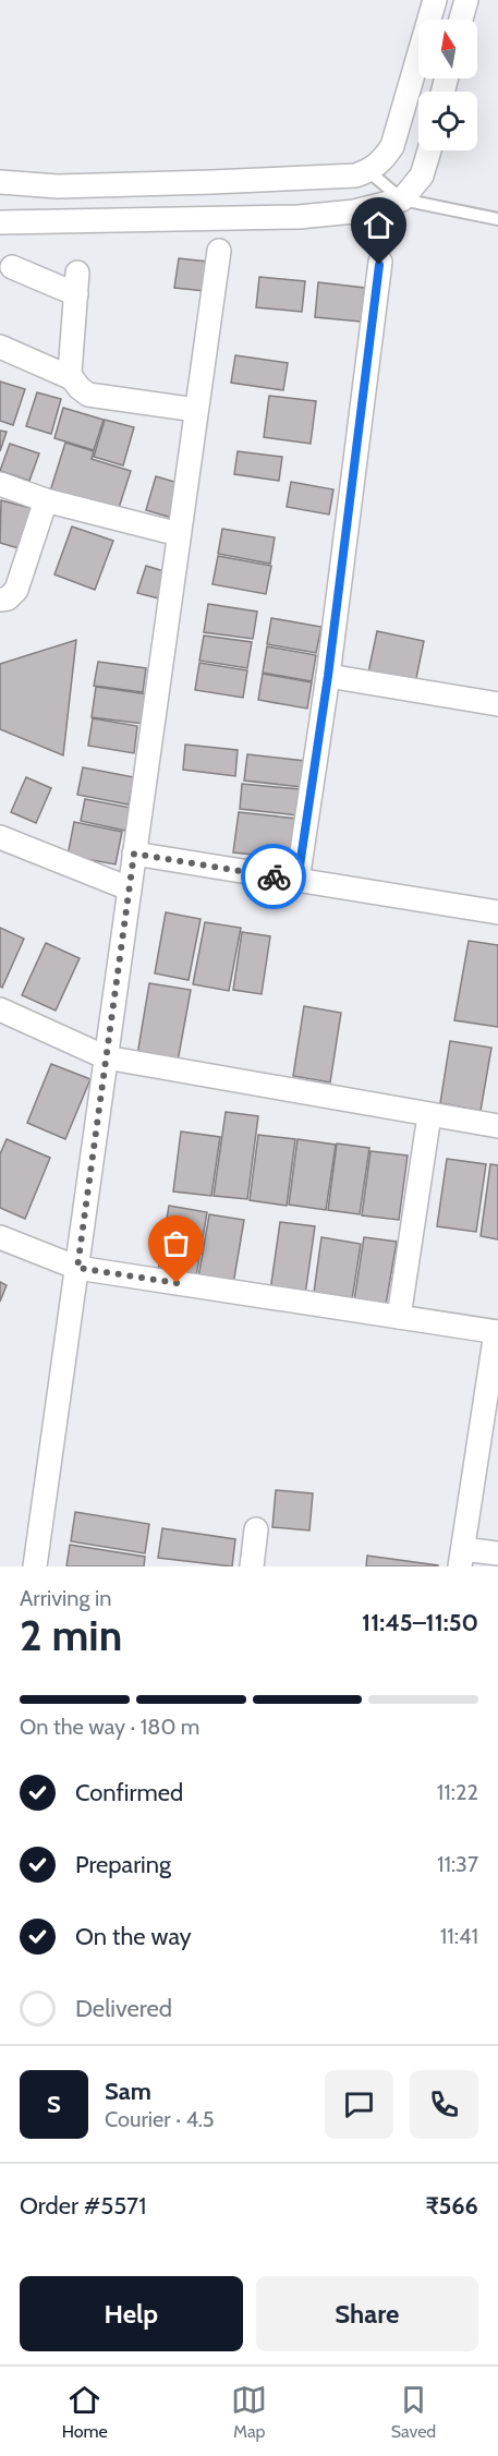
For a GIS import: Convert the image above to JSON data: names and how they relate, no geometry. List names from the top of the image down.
{
  "north": "top",
  "page": {
    "heading": ["2 min", "Arriving in", "11:45–11:50"],
    "panel": [
      "Sam",
      "Courier · 4.5",
      "Order #5571",
      "₹566"
    ],
    "bar": "On the way · 180 m",
    "list": [
      ["Confirmed", "11:22"],
      ["Preparing", "11:37"],
      ["On the way", "11:41"],
      "Delivered"
    ],
    "round": "S",
    "buttons": ["Help", "Share"],
    "tabs": ["Home", "Map", "Saved"]
  }
}
